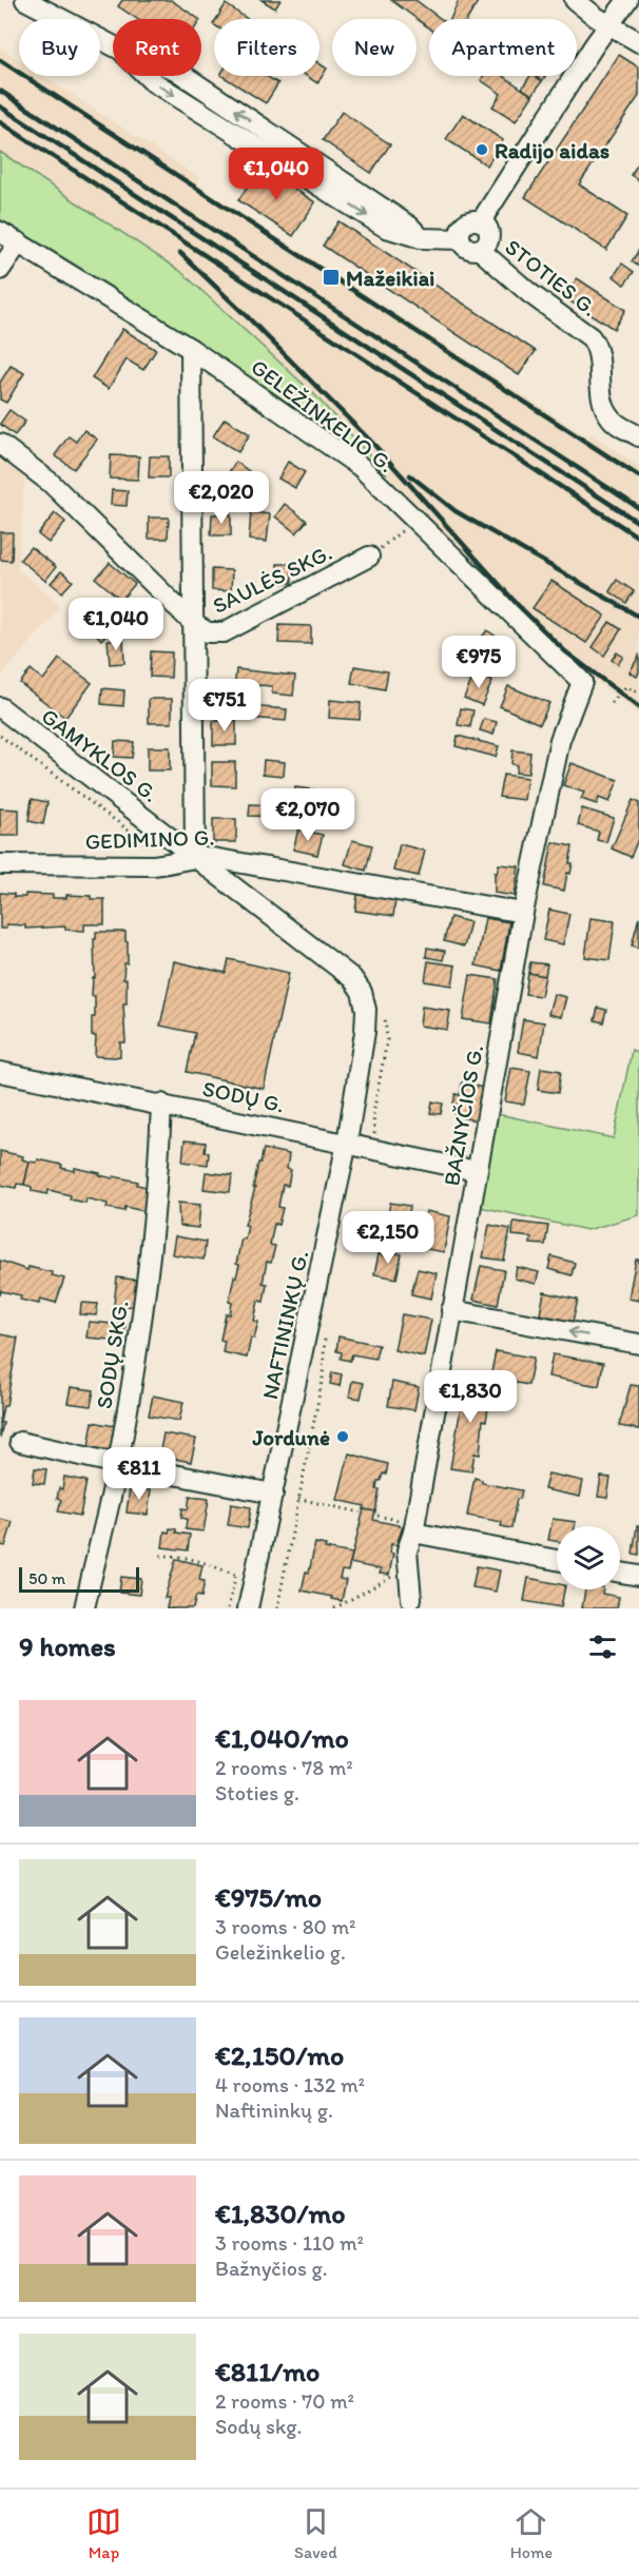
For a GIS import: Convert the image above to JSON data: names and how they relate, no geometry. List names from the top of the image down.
{
  "streets": {
    "street": [
      "STOTIES G.",
      "GELEŽINKELIO G.",
      "SAULĖS SKG.",
      "GAMYKLOS G.",
      "GEDIMINO G.",
      "SODŲ G.",
      "BAŽNYČIOS G.",
      "NAFTININKŲ G.",
      "SODŲ SKG."
    ]
  },
  "crossings": [
    ["GELEŽINKELIO G.", "BAŽNYČIOS G."],
    ["GAMYKLOS G.", "GEDIMINO G."],
    ["GAMYKLOS G.", "NAFTININKŲ G."],
    ["GEDIMINO G.", "BAŽNYČIOS G."],
    ["SODŲ G.", "BAŽNYČIOS G."],
    ["SODŲ G.", "NAFTININKŲ G."],
    ["SODŲ G.", "SODŲ SKG."]
  ],
  "places": {
    "other": ["Radijo aidas", "Jordunė"],
    "transit": ["Mažeikiai"]
  },
  "scale_bar": "50 m",
  "page": {
    "chip": [
      "Buy",
      "Rent",
      "Filters",
      "New",
      "Apartment"
    ],
    "price": [
      "€1,040",
      "€2,020",
      "€1,040",
      "€975",
      "€751",
      "€2,070",
      "€2,150",
      "€1,830",
      "€811"
    ],
    "scale": "50 m",
    "heading": "9 homes",
    "list": [
      {
        "name": "€1,040/mo",
        "note": "2 rooms · 78 m² · Stoties g."
      },
      {
        "name": "€975/mo",
        "note": "3 rooms · 80 m² · Geležinkelio g."
      },
      {
        "name": "€2,150/mo",
        "note": "4 rooms · 132 m² · Naftininkų g."
      },
      {
        "name": "€1,830/mo",
        "note": "3 rooms · 110 m² · Bažnyčios g."
      },
      {
        "name": "€811/mo",
        "note": "2 rooms · 70 m² · Sodų skg."
      }
    ],
    "tabs": ["Map", "Saved", "Home"]
  }
}
